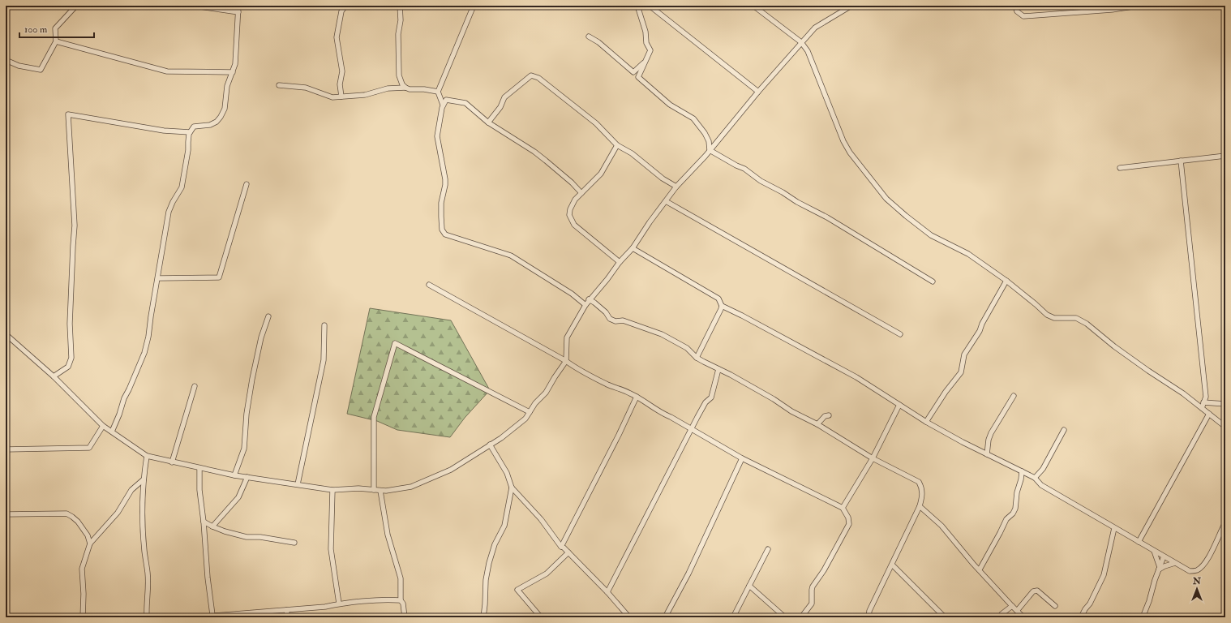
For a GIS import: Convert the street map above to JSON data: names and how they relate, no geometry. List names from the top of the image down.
{
  "scale_bar": "100 m",
  "north": "top"
}
